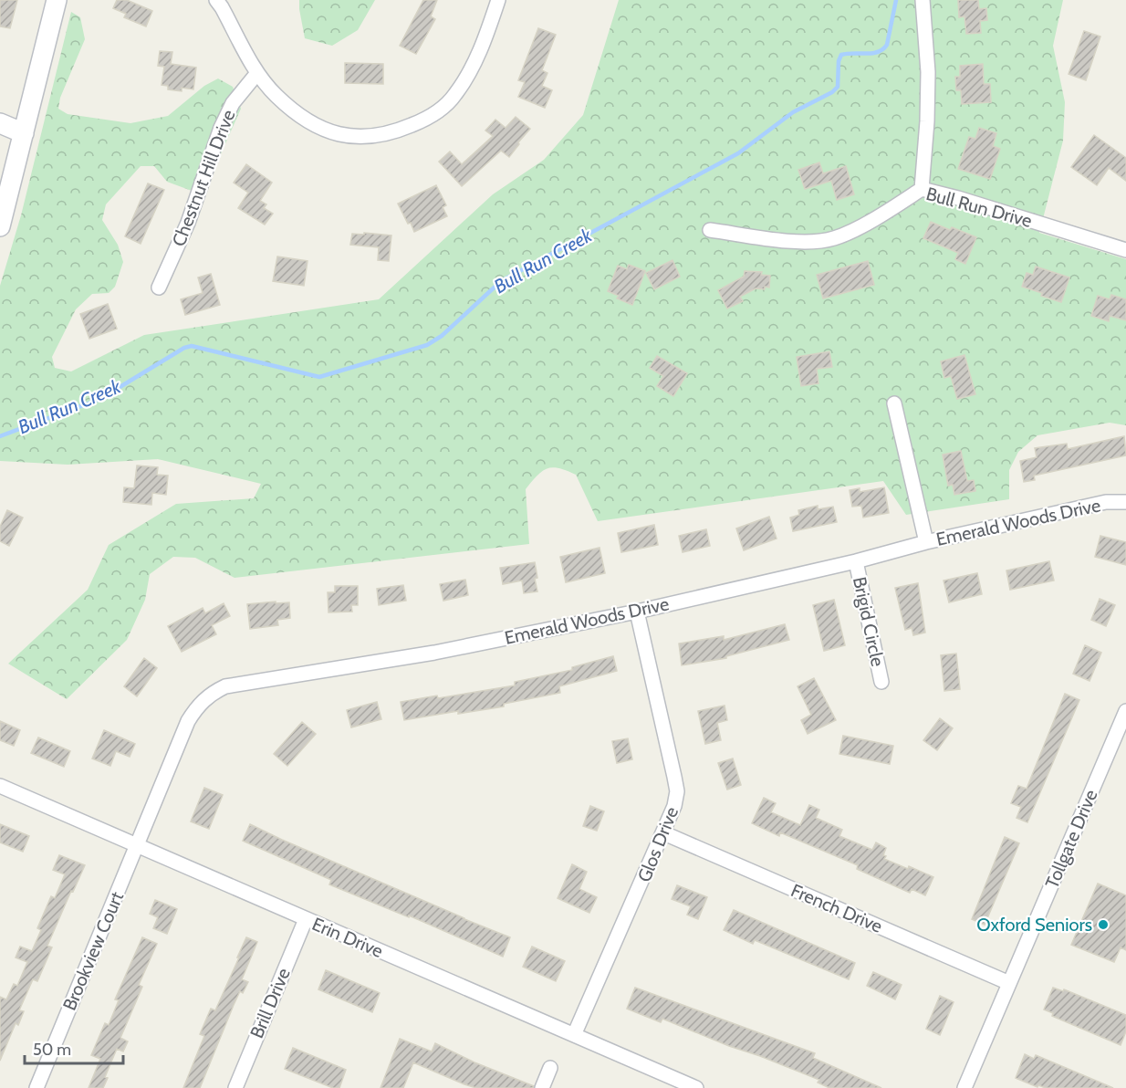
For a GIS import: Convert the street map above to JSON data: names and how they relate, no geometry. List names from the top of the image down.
{
  "streets": {
    "street": [
      "Chestnut Hill Drive",
      "Bull Run Drive",
      "Emerald Woods Drive",
      "Brigid Circle",
      "Tollgate Drive",
      "Glos Drive",
      "French Drive",
      "Erin Drive",
      "Brookview Court",
      "Brill Drive"
    ]
  },
  "crossings": [
    ["Emerald Woods Drive", "Brigid Circle"],
    ["Emerald Woods Drive", "Glos Drive"],
    ["Emerald Woods Drive", "Erin Drive"],
    ["Emerald Woods Drive", "Brookview Court"],
    ["Tollgate Drive", "French Drive"],
    ["Glos Drive", "French Drive"],
    ["Glos Drive", "Erin Drive"],
    ["Erin Drive", "Brookview Court"],
    ["Erin Drive", "Brill Drive"]
  ],
  "water": ["Bull Run Creek"],
  "places": ["Oxford Seniors"],
  "scale_bar": "50 m"
}
